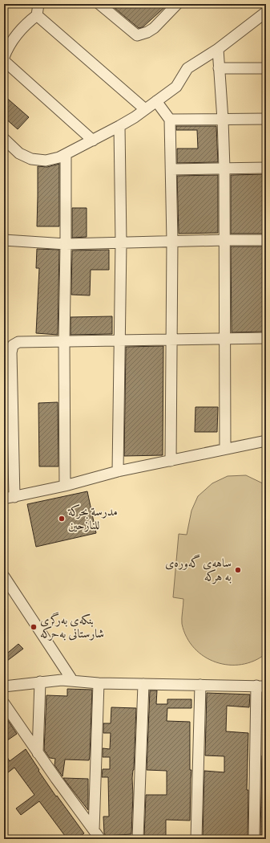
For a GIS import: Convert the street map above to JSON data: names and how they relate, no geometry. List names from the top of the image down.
{
  "places": ["مدرسة بحركة للنازحين", "ساهه‌ی گه‌وره‌ی به هركه‌", "بنکەی بەرگری شارستانی بەحرکە"]
}
